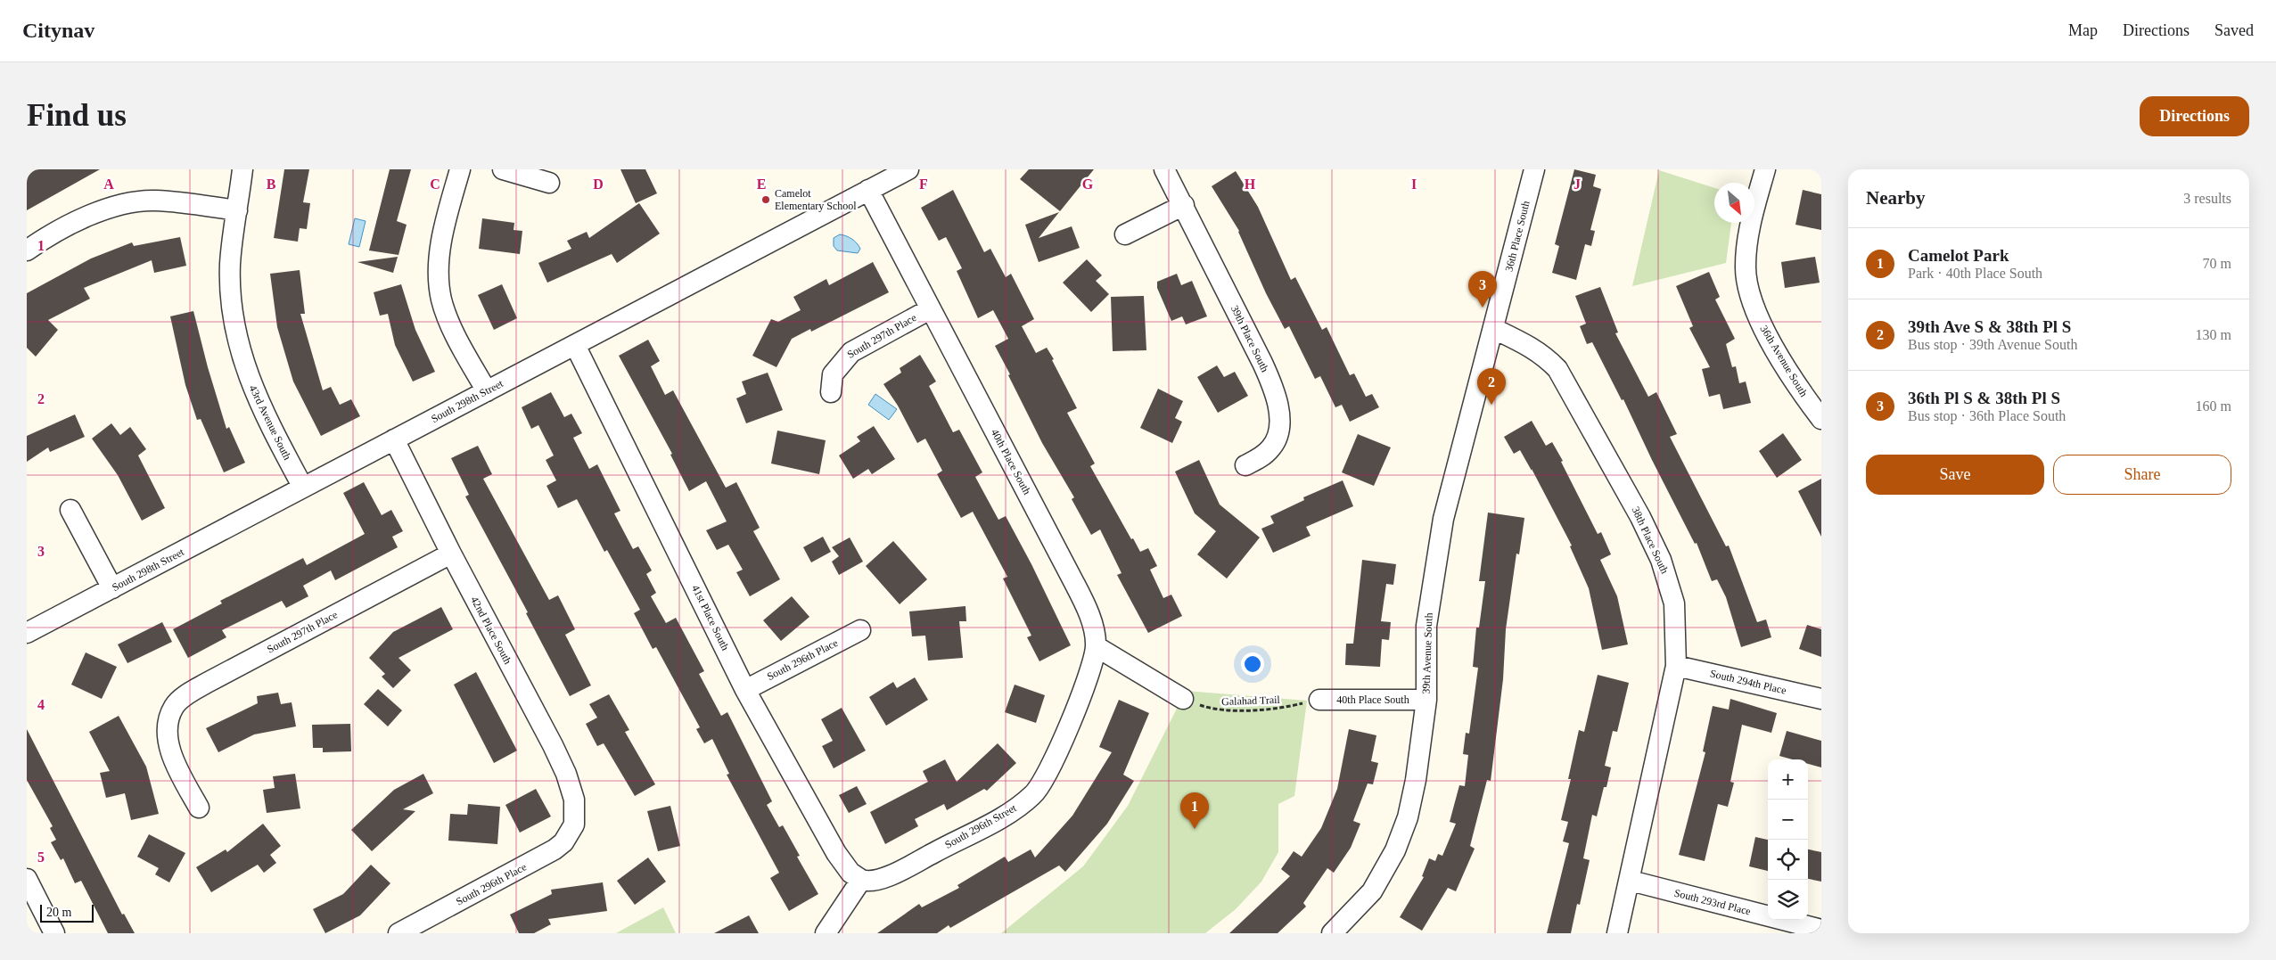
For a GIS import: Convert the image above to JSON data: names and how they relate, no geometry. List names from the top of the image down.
{
  "streets": {
    "street": [
      "36th Place South",
      "South 297th Place",
      "39th Place South",
      "36th Avenue South",
      "South 298th Street",
      "43rd Avenue South",
      "40th Place South",
      "38th Place South",
      "41st Place South",
      "42nd Place South",
      "39th Avenue South",
      "South 296th Place",
      "South 294th Place",
      "South 296th Street",
      "South 293rd Place"
    ],
    "path": ["Galahad Trail"]
  },
  "crossings": [
    ["36th Place South", "38th Place South"],
    ["36th Place South", "39th Avenue South"],
    ["South 297th Place", "40th Place South"],
    ["South 297th Place", "42nd Place South"],
    ["South 298th Street", "43rd Avenue South"],
    ["South 298th Street", "40th Place South"],
    ["South 298th Street", "41st Place South"],
    ["South 298th Street", "42nd Place South"],
    ["40th Place South", "39th Avenue South"],
    ["40th Place South", "Galahad Trail"],
    ["40th Place South", "South 296th Street"],
    ["38th Place South", "39th Avenue South"],
    ["38th Place South", "South 294th Place"],
    ["38th Place South", "South 293rd Place"],
    ["41st Place South", "South 296th Place"],
    ["41st Place South", "South 296th Street"],
    ["42nd Place South", "South 296th Place"]
  ],
  "places": ["Camelot Elementary School"],
  "scale_bar": "20 m",
  "north": "bottom right",
  "page": {
    "header": "Citynav",
    "nav": ["Map", "Directions", "Saved"],
    "buttons": [
      "Directions",
      ["Save", "Share"]
    ],
    "title": "Find us",
    "heading": ["Nearby", "3 results"],
    "list": [
      {
        "mark": "1",
        "name": "Camelot Park",
        "note": "Park · 40th Place South",
        "value": "70 m"
      },
      {
        "mark": "2",
        "name": "39th Ave S & 38th Pl S",
        "note": "Bus stop · 39th Avenue South",
        "value": "130 m"
      },
      {
        "mark": "3",
        "name": "36th Pl S & 38th Pl S",
        "note": "Bus stop · 36th Place South",
        "value": "160 m"
      }
    ],
    "pins": ["3", "2", "1"],
    "map_buttons": ["+", "−"],
    "scale": "20 m"
  },
  "grid": {
    "columns": [
      "A",
      "B",
      "C",
      "D",
      "E",
      "F",
      "G",
      "H",
      "I",
      "J"
    ],
    "rows": [
      "1",
      "2",
      "3",
      "4",
      "5"
    ]
  }
}
